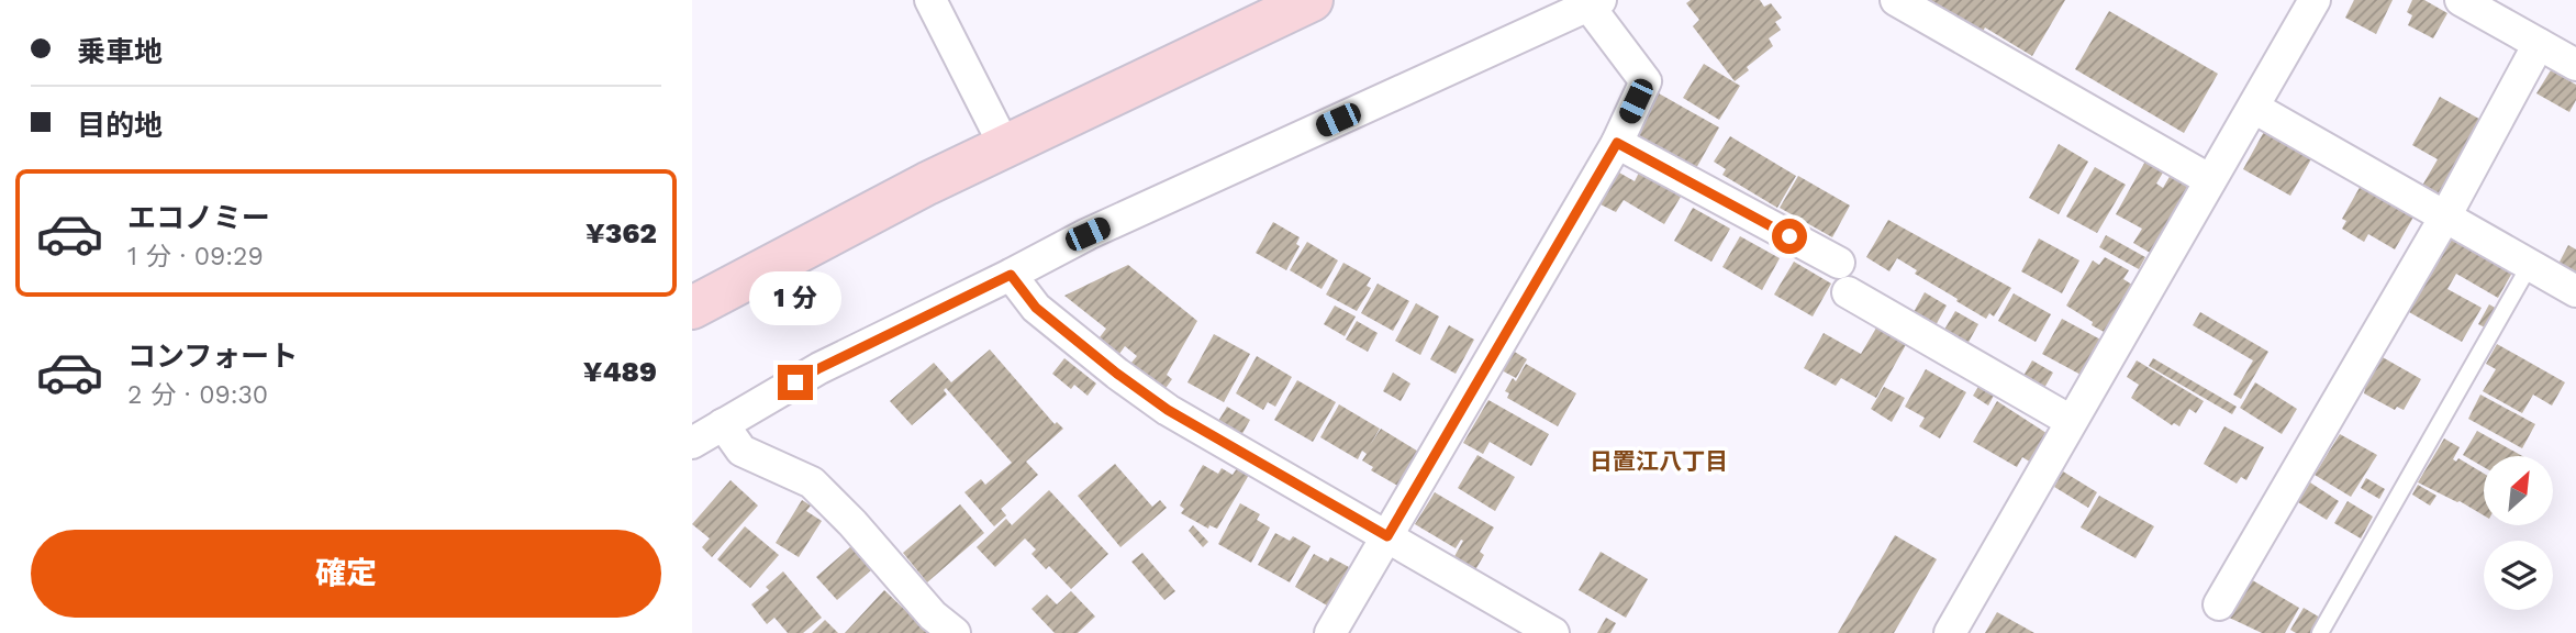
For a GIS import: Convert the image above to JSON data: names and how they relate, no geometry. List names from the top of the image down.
{
  "districts": ["日置江八丁目"],
  "north": "top right",
  "page": {
    "banner": ["乗車地", "目的地"],
    "list": [
      {
        "name": "エコノミー",
        "note": "1 分 · 09:29",
        "value": "¥362"
      },
      {
        "name": "コンフォート",
        "note": "2 分 · 09:30",
        "value": "¥489"
      }
    ],
    "bubble": "1 分",
    "buttons": "確定"
  }
}
